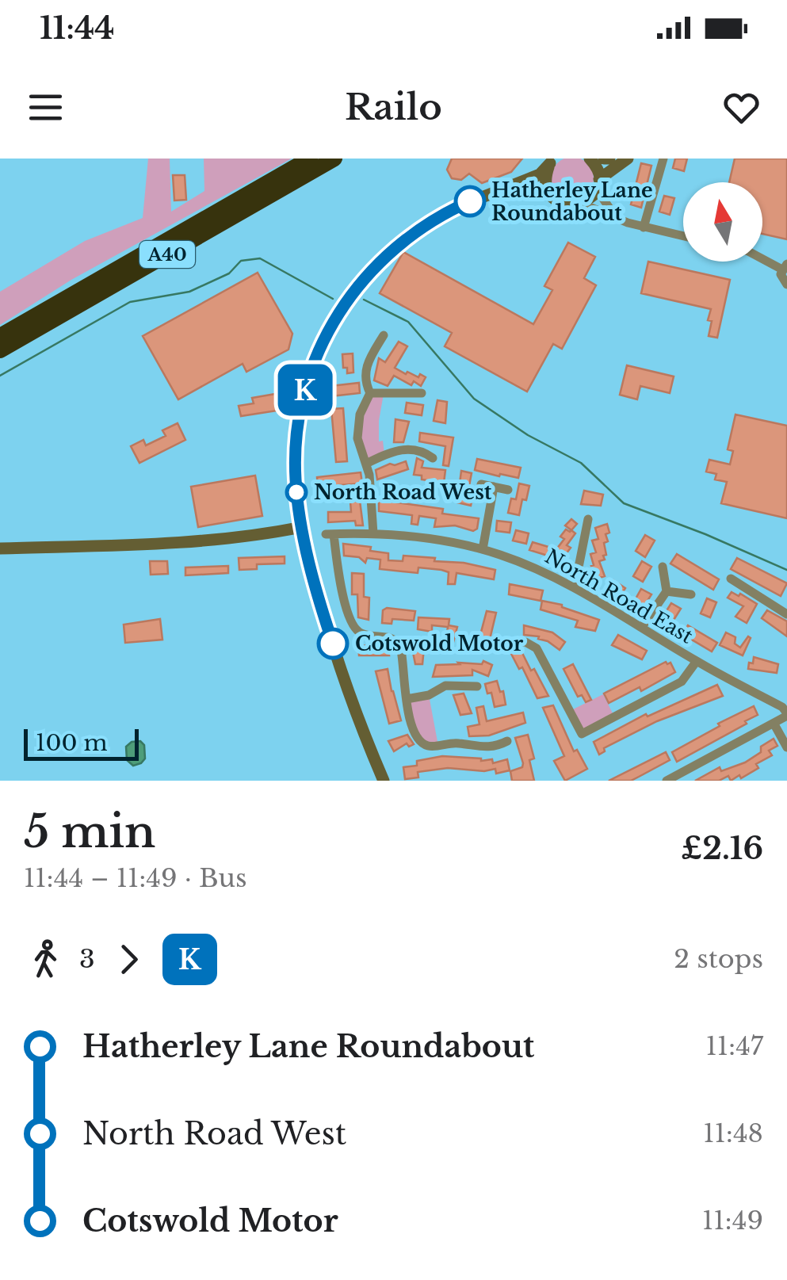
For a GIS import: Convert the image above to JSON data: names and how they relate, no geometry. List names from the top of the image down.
{
  "streets": {
    "highway": ["A40"],
    "street": ["North Road East"]
  },
  "places": ["Hatherley Lane Roundabout", "North Road West", "Cotswold Motor"],
  "lines": ["bus line K"],
  "scale_bar": "100 m",
  "north": "top",
  "page": {
    "status": "11:44",
    "header": "Railo",
    "on_map": "K",
    "scale": "100 m",
    "heading": ["5 min", "11:44 – 11:49 · Bus", "£2.16"],
    "legs": ["3", "K", "2 stops"],
    "list": [
      {
        "name": "Hatherley Lane Roundabout",
        "value": "11:47"
      },
      {
        "name": "North Road West",
        "value": "11:48"
      },
      {
        "name": "Cotswold Motor",
        "value": "11:49"
      }
    ]
  }
}
